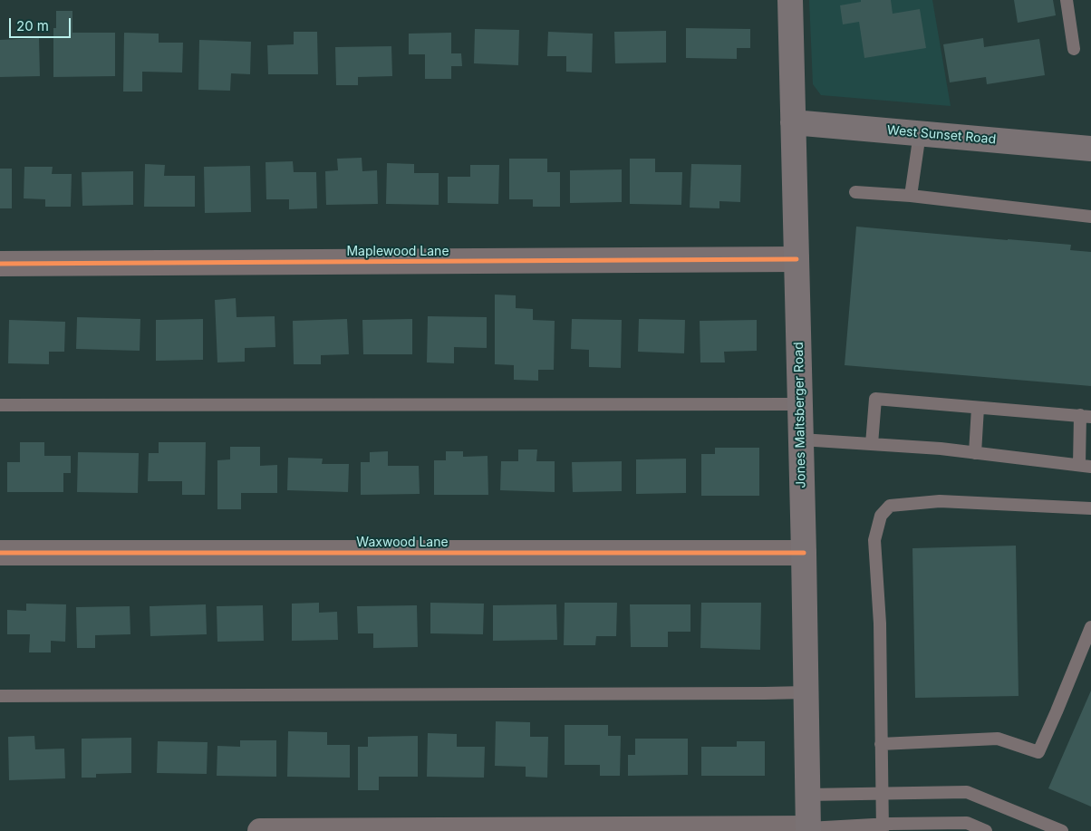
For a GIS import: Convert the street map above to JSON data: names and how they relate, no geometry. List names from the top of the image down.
{
  "streets": {
    "main road": ["West Sunset Road", "Jones Maltsberger Road"],
    "street": ["Maplewood Lane", "Waxwood Lane"]
  },
  "crossings": [
    ["West Sunset Road", "Jones Maltsberger Road"],
    ["Maplewood Lane", "Jones Maltsberger Road"],
    ["Jones Maltsberger Road", "Waxwood Lane"]
  ],
  "scale_bar": "20 m"
}
